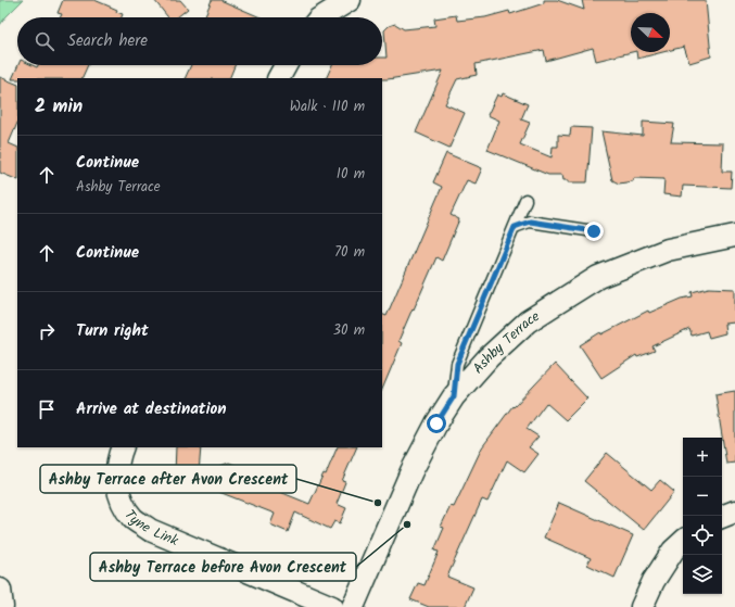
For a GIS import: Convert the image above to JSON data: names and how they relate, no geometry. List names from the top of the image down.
{
  "streets": {
    "street": ["Ashby Terrace", "Tyne Link"]
  },
  "places": ["Ashby Terrace after Avon Crescent", "Ashby Terrace before Avon Crescent"],
  "north": "bottom right",
  "page": {
    "search": "Search here",
    "heading": ["2 min", "Walk · 110 m"],
    "list": [
      ["Continue", "Ashby Terrace", "10 m"],
      ["Continue", "70 m"],
      ["Turn right", "30 m"],
      "Arrive at destination"
    ],
    "map_buttons": ["+", "−"]
  }
}
